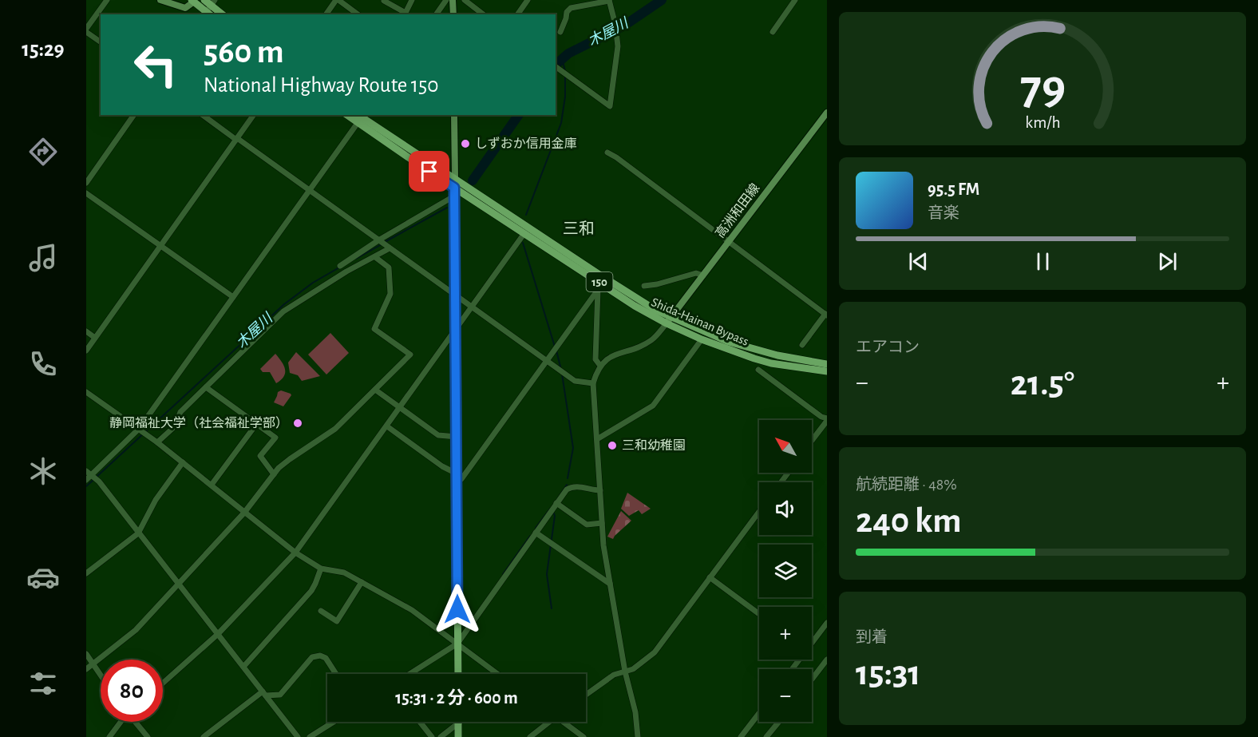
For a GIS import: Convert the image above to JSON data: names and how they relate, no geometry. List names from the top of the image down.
{
  "streets": {
    "highway": ["150", "Shida-Hainan Bypass"],
    "main road": ["高洲和田線"]
  },
  "crossings": [
    ["高洲和田線", "Shida-Hainan Bypass"],
    ["150", "Shida-Hainan Bypass"]
  ],
  "districts": ["三和"],
  "water": ["木屋川"],
  "places": ["しずおか信用金庫", "静岡福祉大学（社会福祉学部）", "三和幼稚園"],
  "north": "top left",
  "page": {
    "tabs": "15:29",
    "turn": ["560 m", "National Highway Route 150"],
    "song": ["95.5 FM", "音楽"],
    "tile": [
      "エアコン",
      ["航続距離 · 48%", "240 km"],
      ["到着", "15:31"]
    ],
    "heat": ["−", "21.5°", "+"],
    "map_buttons": ["+", "−"],
    "limit": "80",
    "trip": "15:31 · 2 分 · 600 m",
    "gauge": ["79", "km/h"]
  }
}
